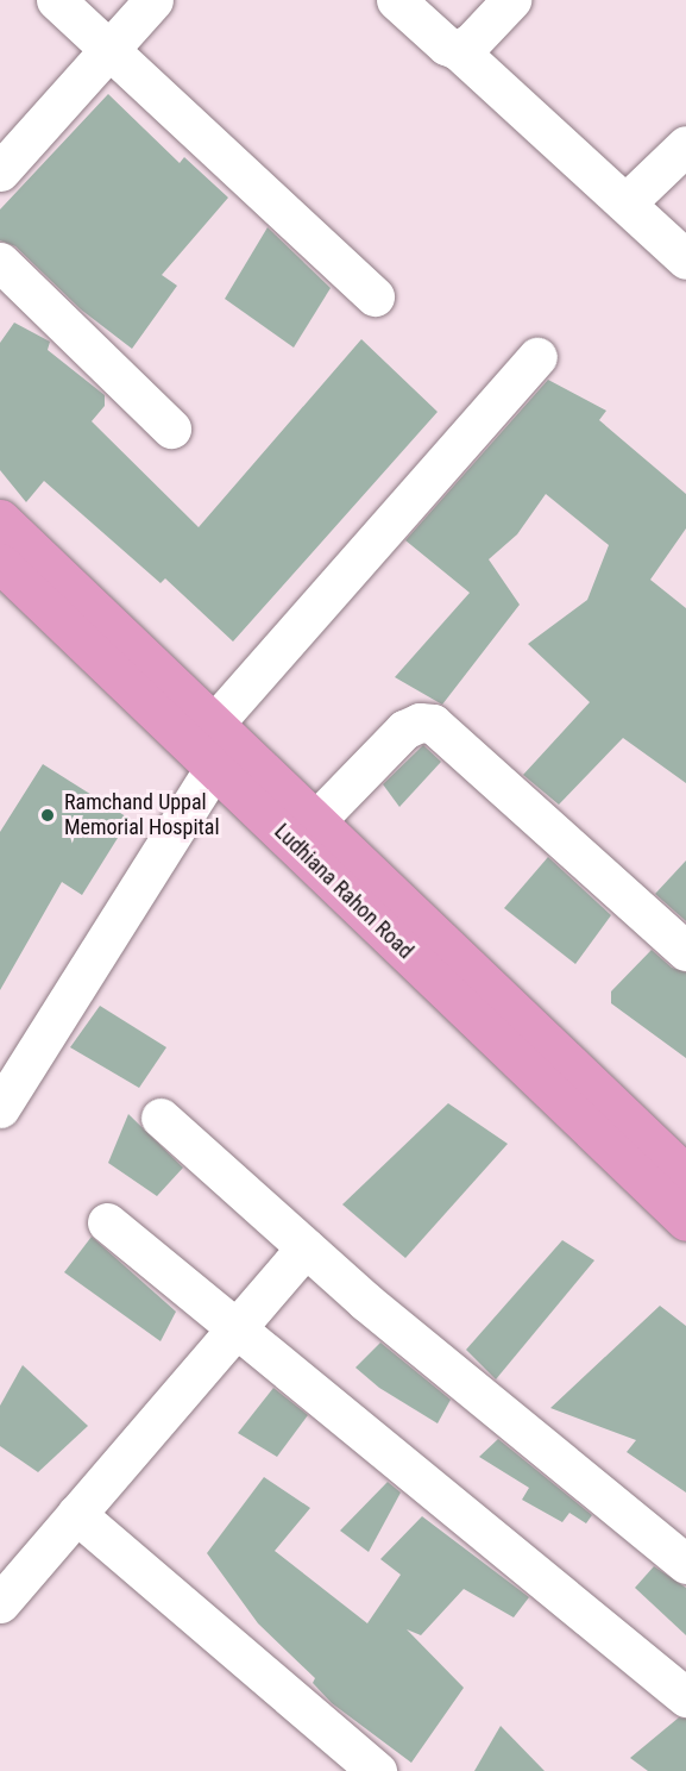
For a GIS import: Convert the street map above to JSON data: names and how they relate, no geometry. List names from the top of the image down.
{
  "streets": {
    "main road": ["Ludhiana Rahon Road"]
  },
  "places": ["Ramchand Uppal Memorial Hospital"]
}
